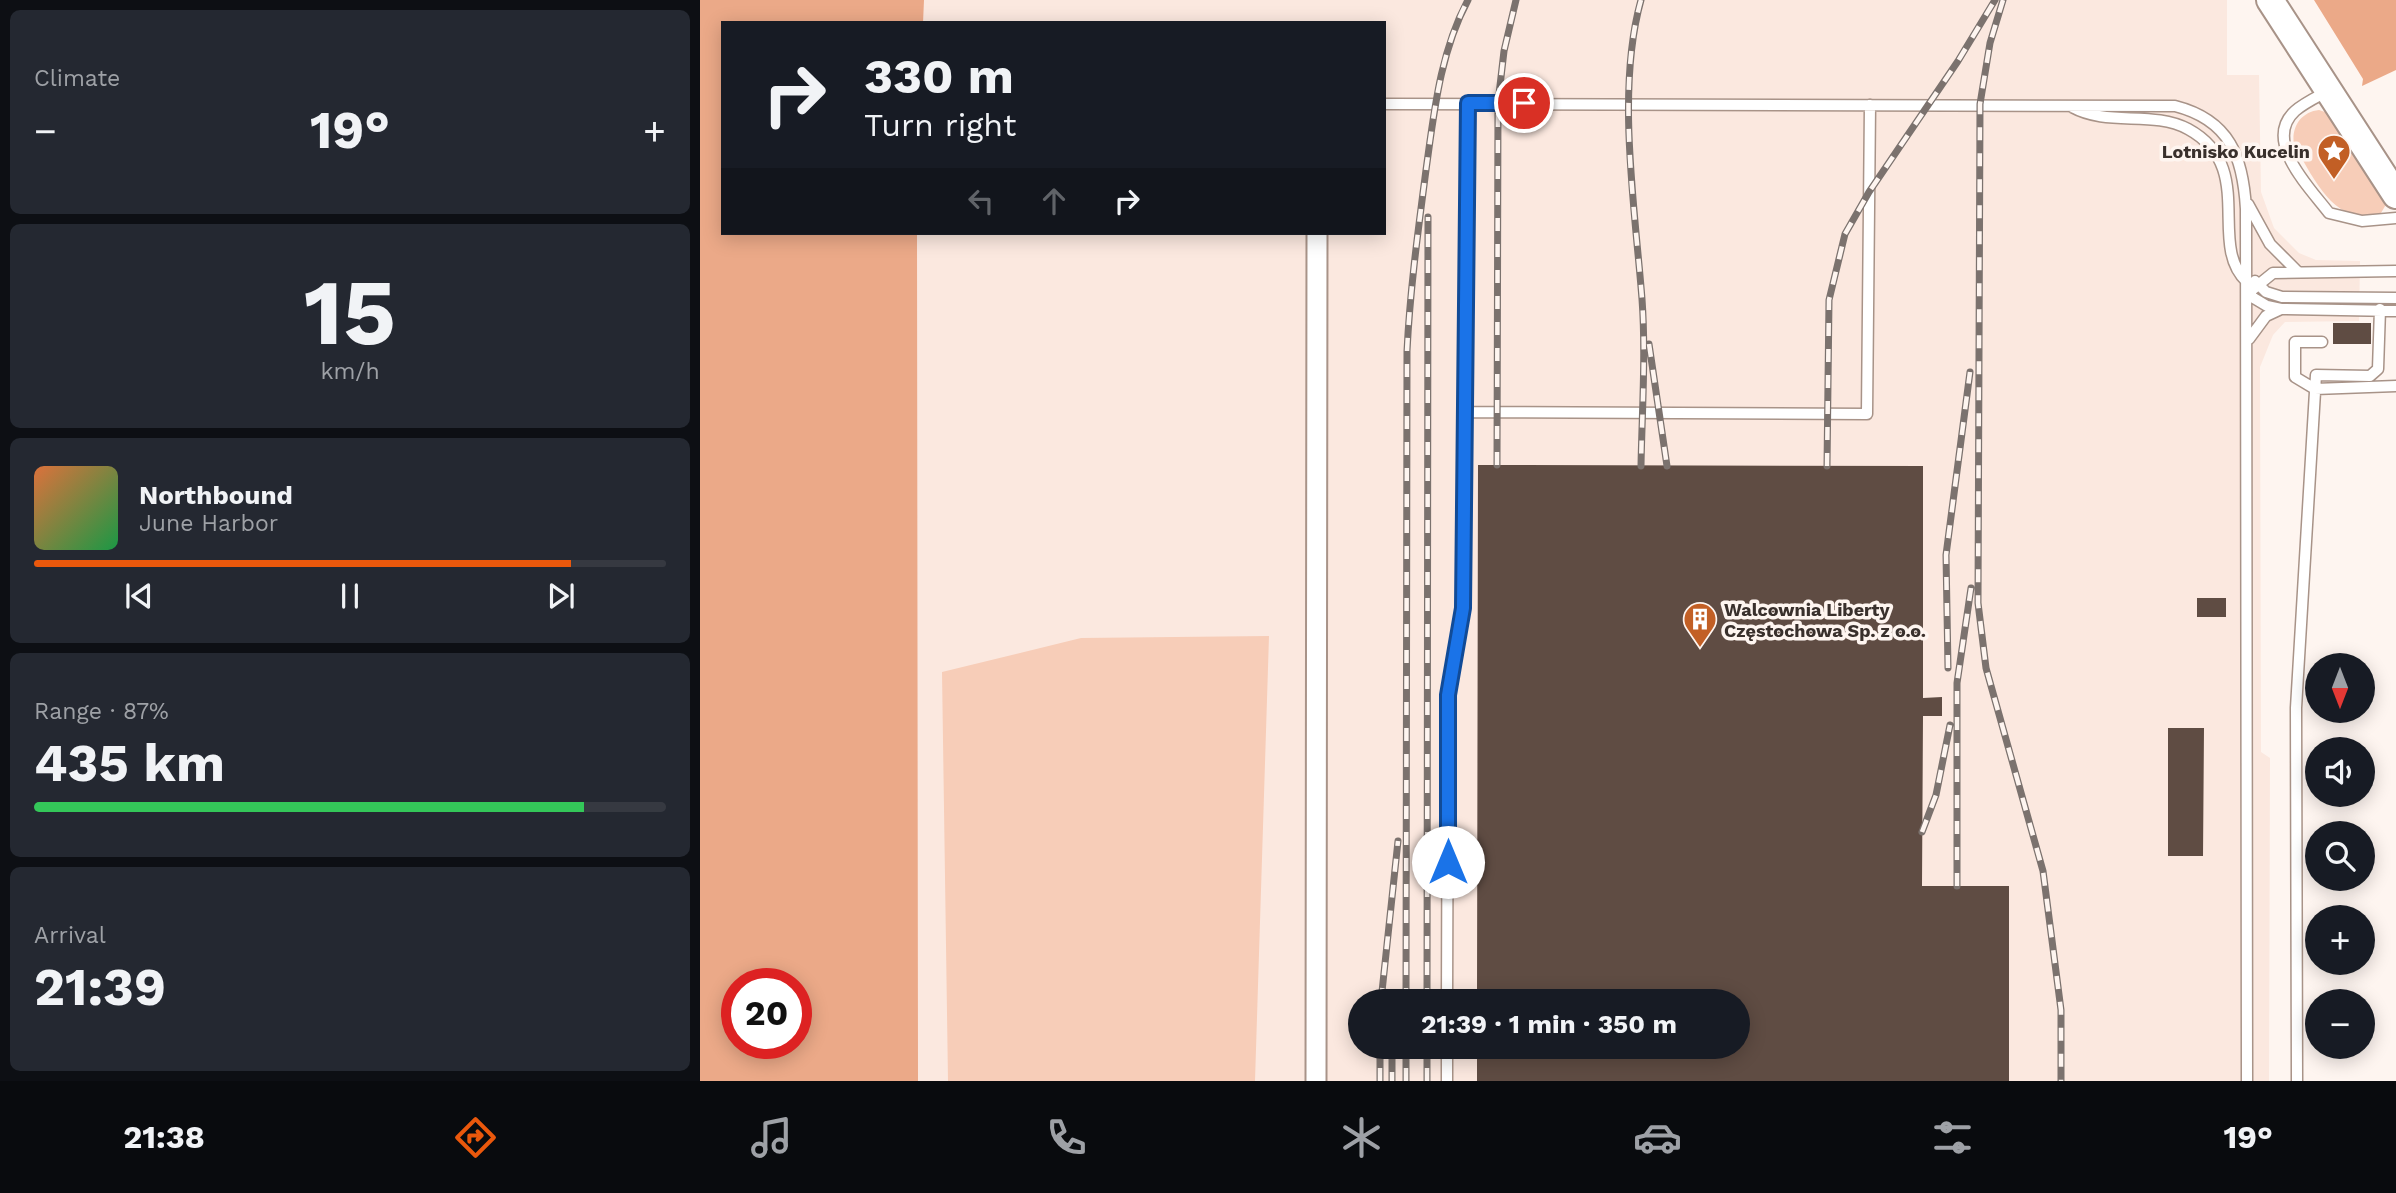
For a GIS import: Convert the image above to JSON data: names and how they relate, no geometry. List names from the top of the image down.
{
  "places": {
    "place": ["Lotnisko Kucelin"],
    "building": ["Walcownia Liberty Częstochowa Sp. z o.o."]
  },
  "north": "bottom",
  "page": {
    "tile": [
      "Climate",
      ["15", "km/h"],
      ["Range · 87%", "435 km"],
      ["Arrival", "21:39"]
    ],
    "turn": ["330 m", "Turn right"],
    "heat": ["−", "19°", "+"],
    "song": ["Northbound", "June Harbor"],
    "map_buttons": ["+", "−"],
    "limit": "20",
    "trip": "21:39 · 1 min · 350 m",
    "tabs": ["21:38", "19°"]
  }
}
